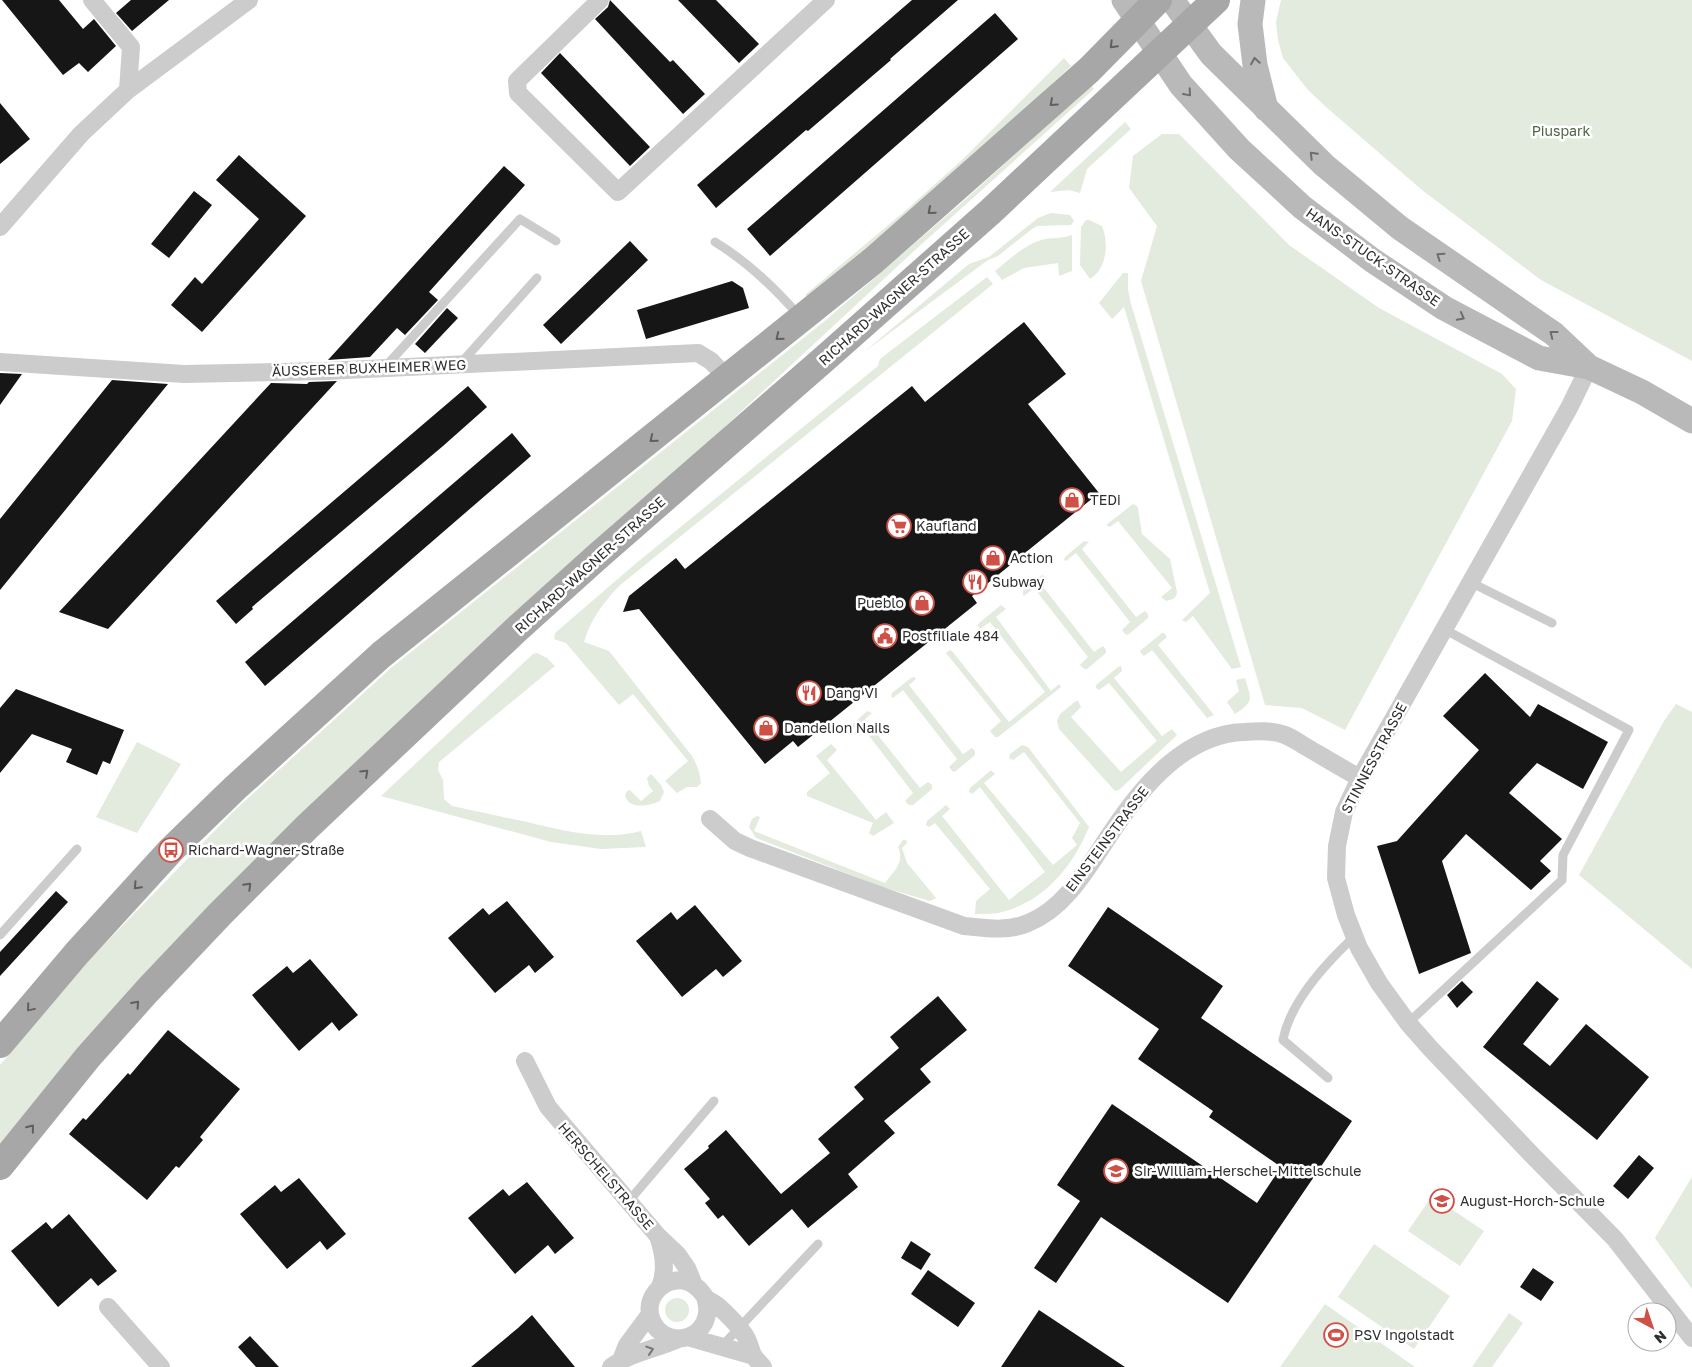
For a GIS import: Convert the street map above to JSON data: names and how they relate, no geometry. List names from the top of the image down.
{
  "streets": {
    "main road": ["HANS-STUCK-STRASSE", "RICHARD-WAGNER-STRASSE"],
    "street": [
      "ÄUSSERER BUXHEIMER WEG",
      "STINNESSTRASSE",
      "EINSTEINSTRASSE",
      "HERSCHELSTRASSE"
    ]
  },
  "crossings": [
    ["HANS-STUCK-STRASSE", "RICHARD-WAGNER-STRASSE"],
    ["HANS-STUCK-STRASSE", "STINNESSTRASSE"],
    ["STINNESSTRASSE", "EINSTEINSTRASSE"]
  ],
  "parks": ["Piuspark"],
  "places": {
    "shop": [
      "TEDi",
      "Action",
      "Pueblo",
      "Dandelion Nails"
    ],
    "supermarket": ["Kaufland"],
    "restaurant": ["Subway", "Dang VI"],
    "public building": ["Postfiliale 484"],
    "bus stop": ["Richard-Wagner-Straße"],
    "school or university": ["Sir-William-Herschel-Mittelschule", "August-Horch-Schule"],
    "sports": ["PSV Ingolstadt"]
  },
  "north": "bottom right"
}
